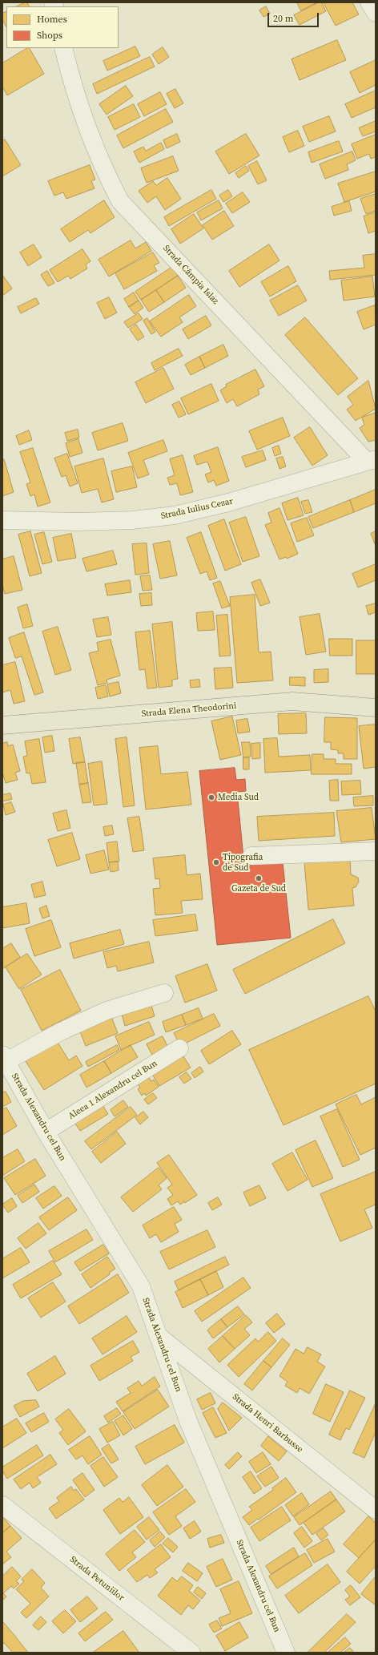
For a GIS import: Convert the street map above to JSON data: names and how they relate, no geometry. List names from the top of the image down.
{
  "streets": {
    "main road": ["Strada Elena Theodorini"],
    "street": [
      "Strada Câmpia Islaz",
      "Strada Iulius Cezar",
      "Aleea 1 Alexandru cel Bun",
      "Strada Alexandru cel Bun",
      "Strada Henri Barbusse",
      "Strada Petuniilor"
    ]
  },
  "crossings": [
    ["Strada Câmpia Islaz", "Strada Iulius Cezar"],
    ["Aleea 1 Alexandru cel Bun", "Strada Alexandru cel Bun"],
    ["Strada Alexandru cel Bun", "Strada Henri Barbusse"]
  ],
  "places": ["Media Sud", "Tipografia de Sud", "Gazeta de Sud"],
  "legend": ["Homes", "Shops"],
  "scale_bar": "20 m"
}
